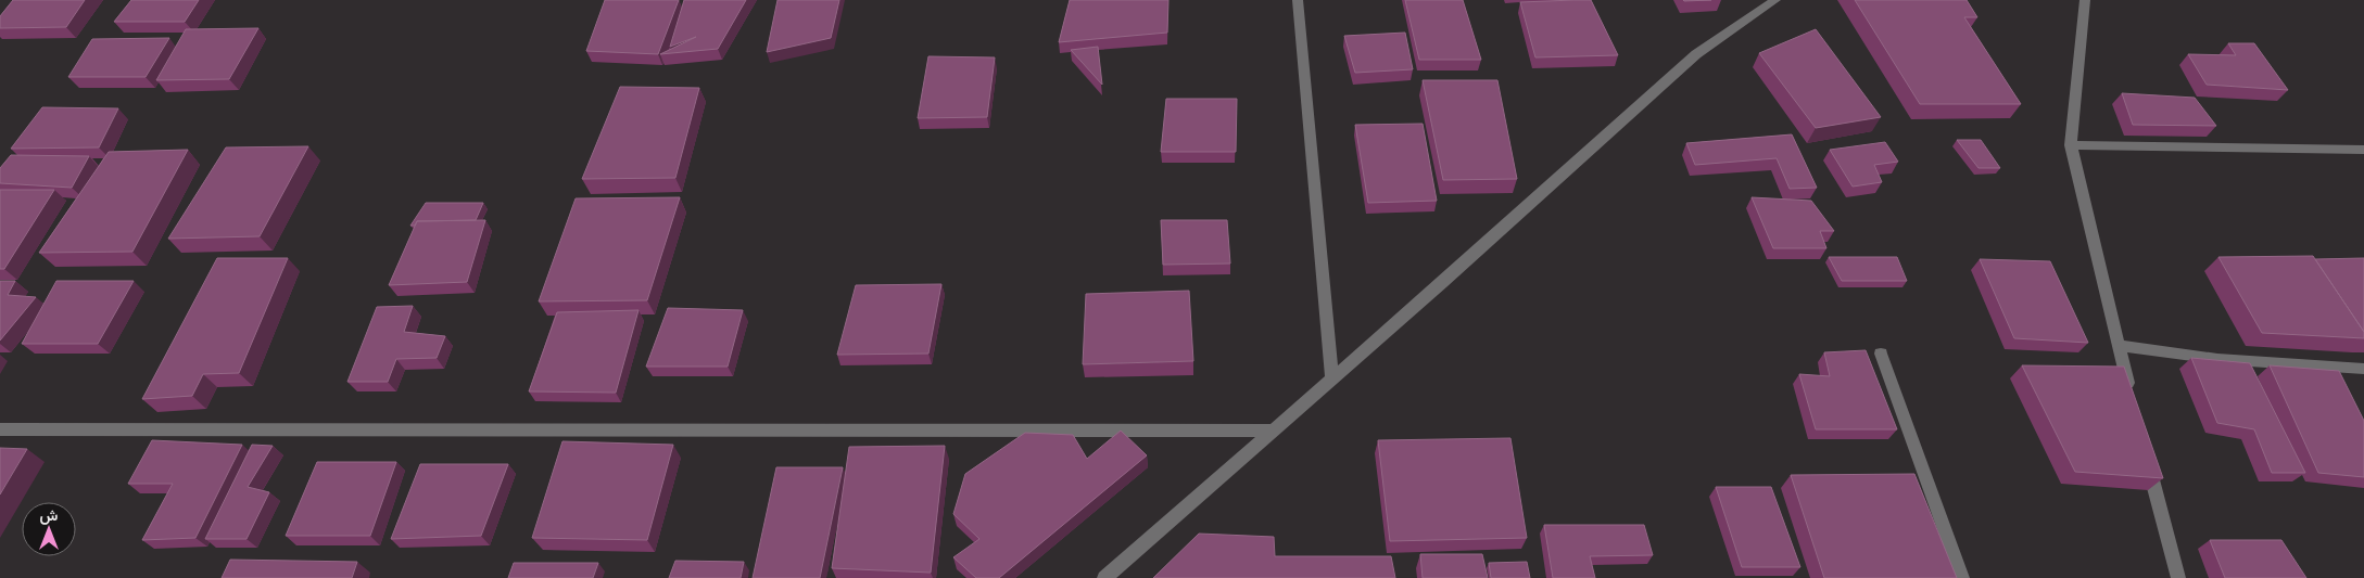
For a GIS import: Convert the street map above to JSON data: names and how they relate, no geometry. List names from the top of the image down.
{
  "north": "top"
}
